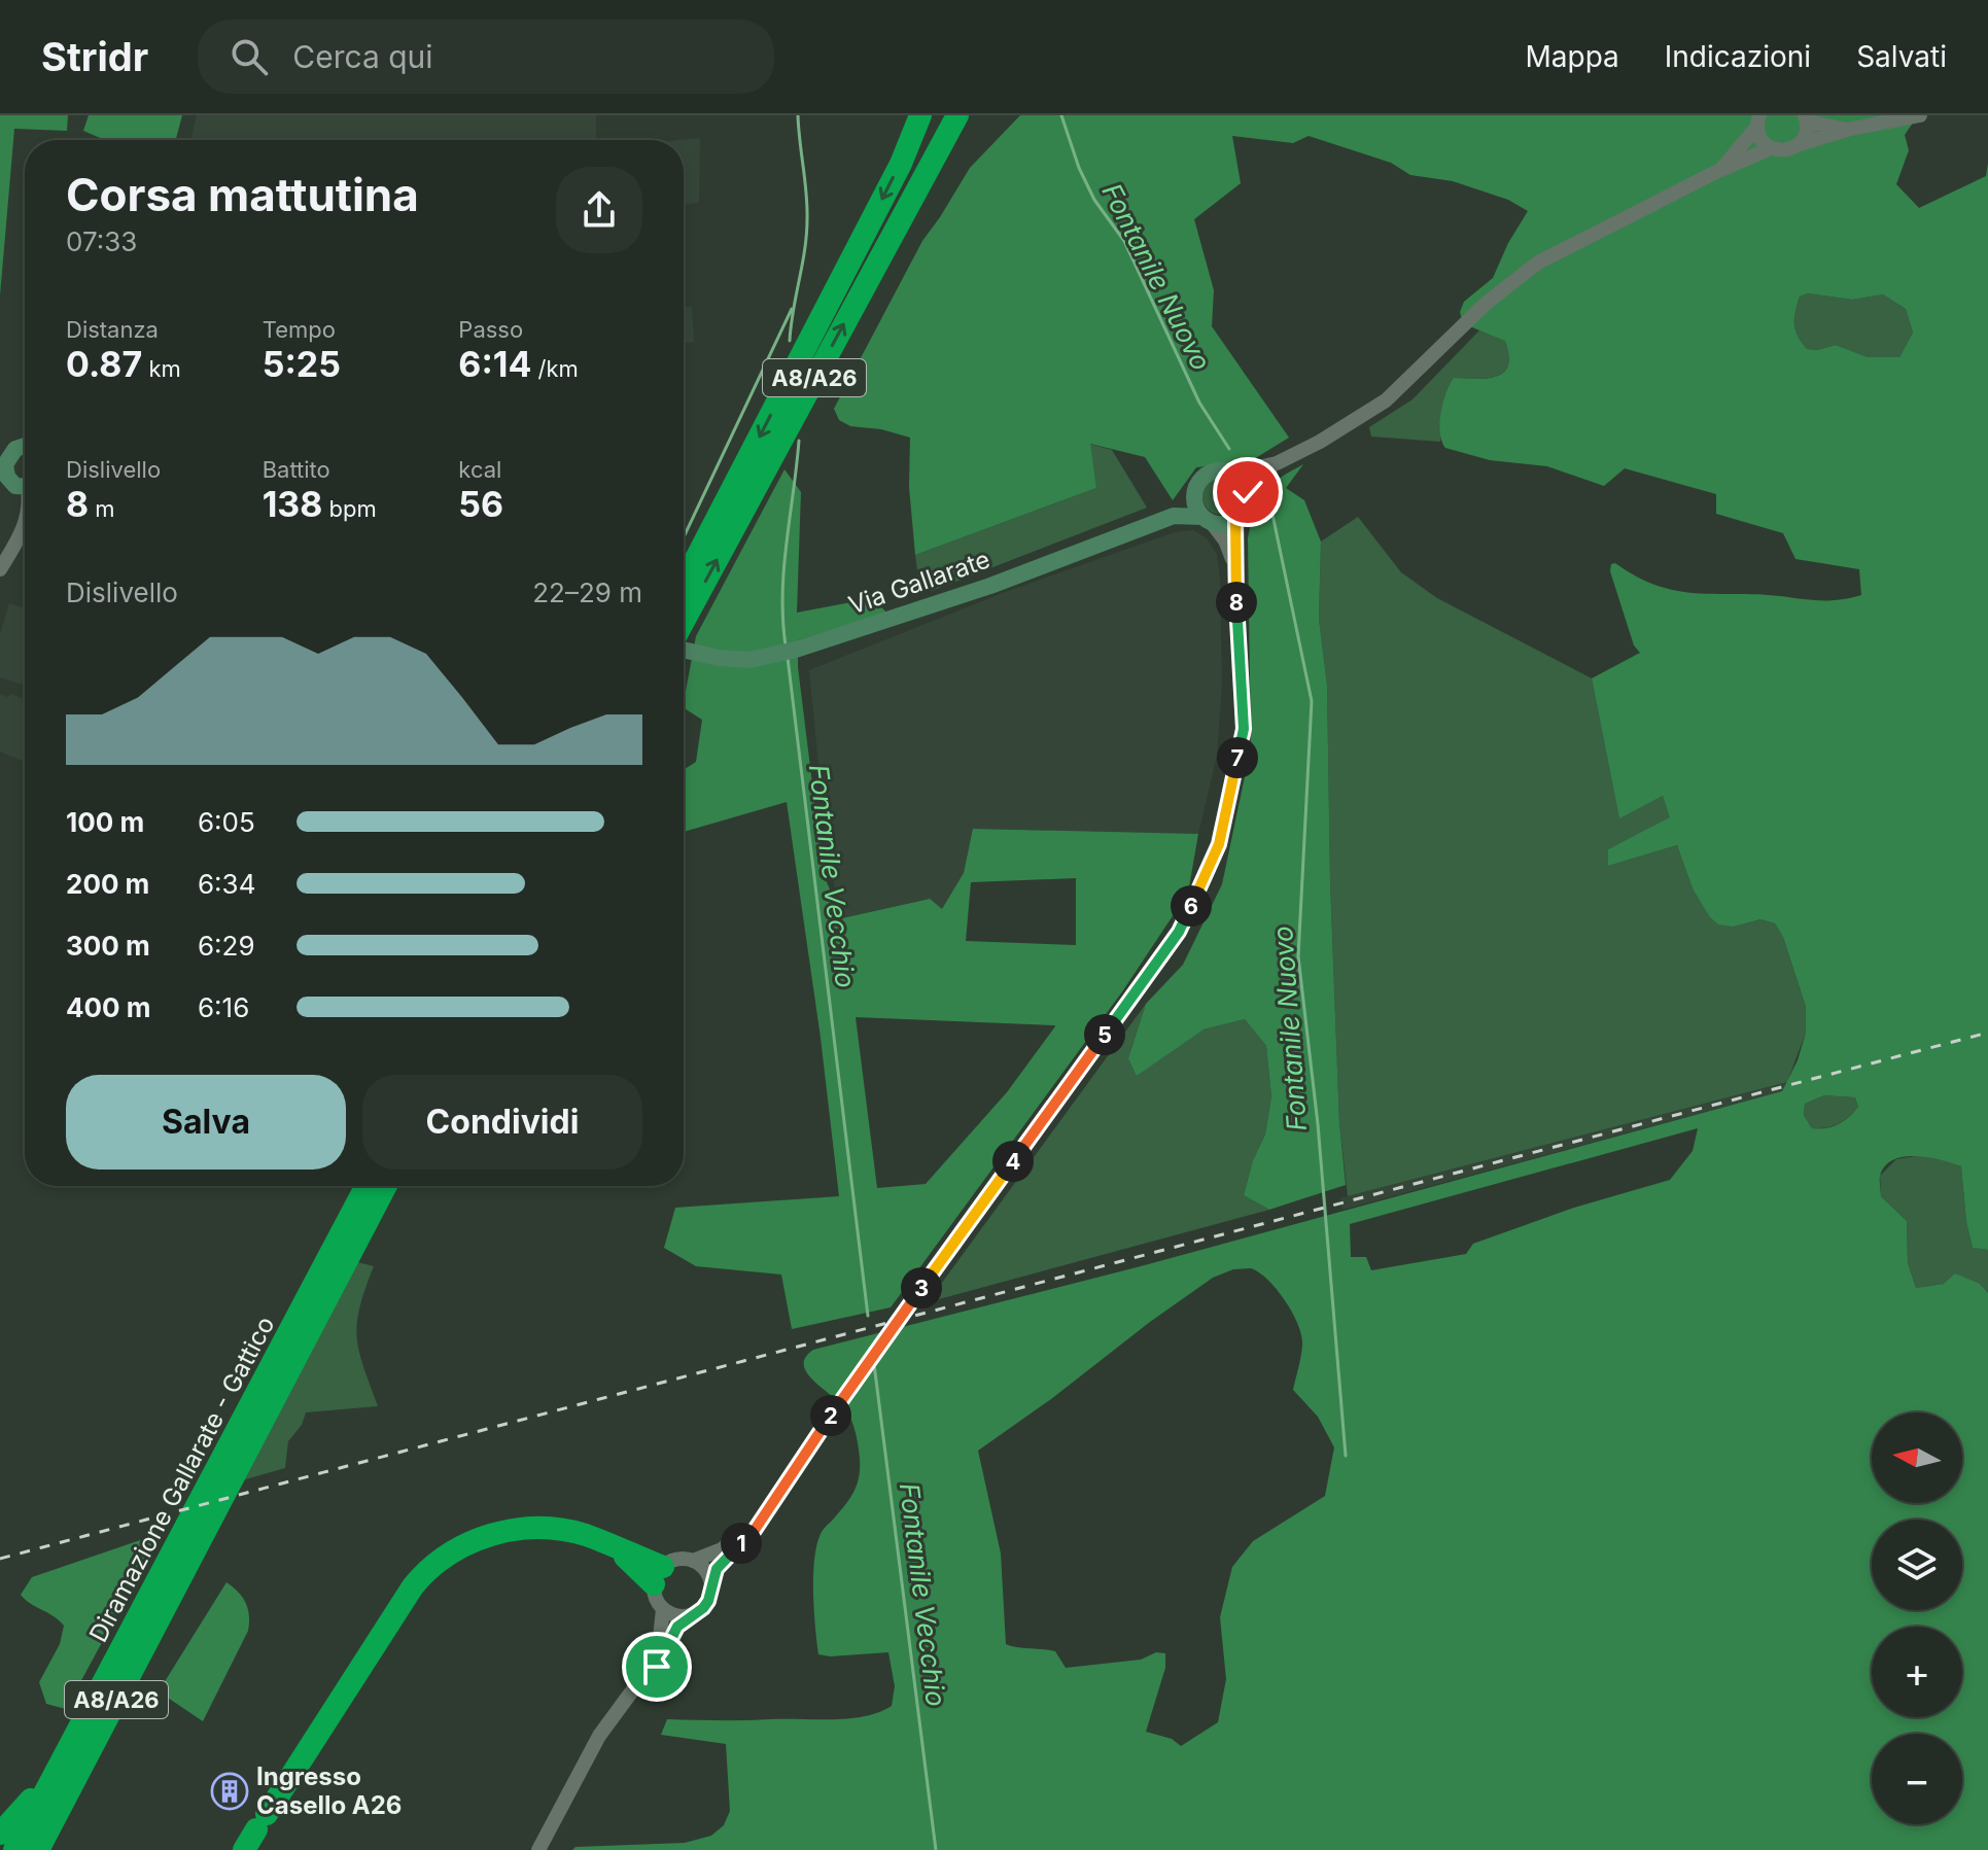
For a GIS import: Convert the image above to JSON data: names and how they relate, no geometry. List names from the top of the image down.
{
  "streets": {
    "highway": ["A8/A26", "Diramazione Gallarate - Gattico"],
    "main road": ["Via Gallarate"]
  },
  "water": ["Fontanile Nuovo", "Fontanile Vecchio"],
  "places": {
    "building": ["Ingresso Casello A26"]
  },
  "north": "left",
  "page": {
    "header": "Stridr",
    "search": "Cerca qui",
    "nav": ["Mappa", "Indicazioni", "Salvati"],
    "heading": ["Corsa mattutina", "07:33"],
    "stats": [
      ["Distanza", "0.87 km"],
      ["Tempo", "5:25"],
      ["Passo", "6:14 /km"],
      ["Dislivello", "8 m"],
      ["Battito", "138 bpm"],
      ["kcal", "56"]
    ],
    "chart": ["Dislivello", "22–29 m"],
    "pins": [
      "8",
      "7",
      "6",
      "5",
      "4",
      "3",
      "2",
      "1"
    ],
    "list": [
      {
        "name": "100 m",
        "note": "6:05"
      },
      {
        "name": "200 m",
        "note": "6:34"
      },
      {
        "name": "300 m",
        "note": "6:29"
      },
      {
        "name": "400 m",
        "note": "6:16"
      }
    ],
    "buttons": ["Salva", "Condividi"],
    "map_buttons": ["+", "−"]
  }
}
